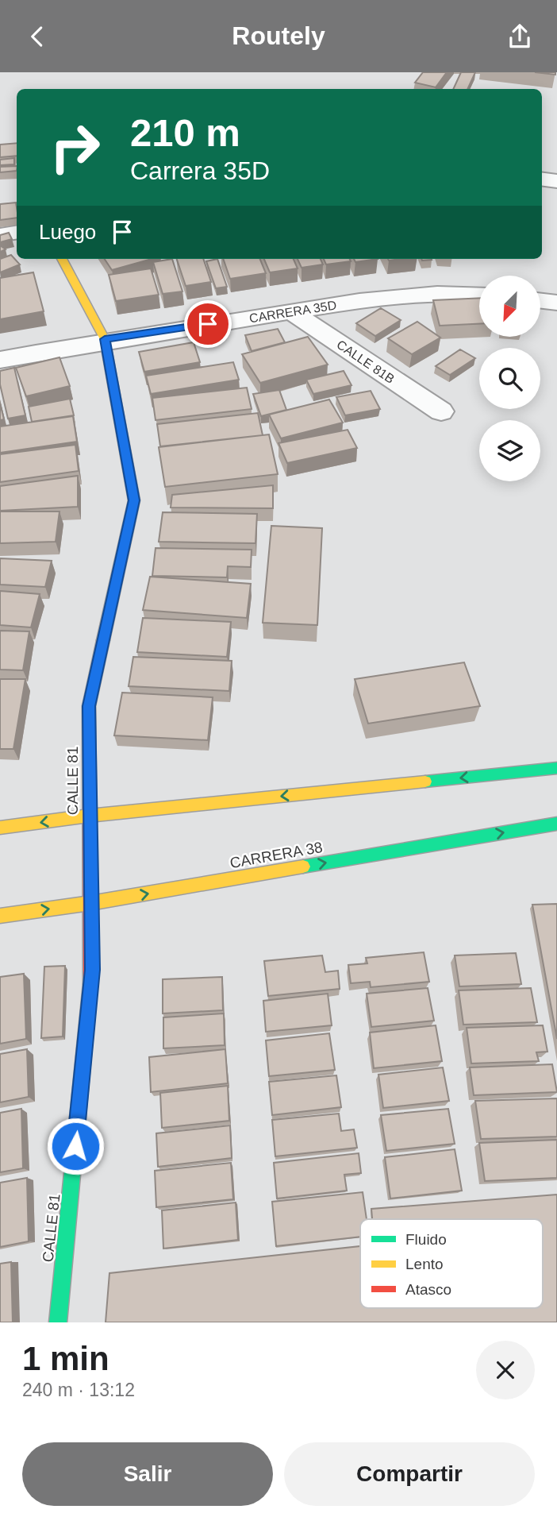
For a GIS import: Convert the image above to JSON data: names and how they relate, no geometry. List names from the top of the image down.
{
  "streets": {
    "street": [
      "CARRERA 35D",
      "CALLE 81B",
      "CALLE 81",
      "CARRERA 38"
    ]
  },
  "crossings": [
    ["CARRERA 35D", "CALLE 81B"],
    ["CARRERA 35D", "CALLE 81"],
    ["CALLE 81", "CARRERA 38"]
  ],
  "legend": ["Fluido", "Lento", "Atasco"],
  "north": "bottom left",
  "page": {
    "header": "Routely",
    "turn": ["210 m", "Carrera 35D"],
    "then": "Luego",
    "heading": ["1 min", "240 m · 13:12"],
    "buttons": ["Salir", "Compartir"]
  }
}
